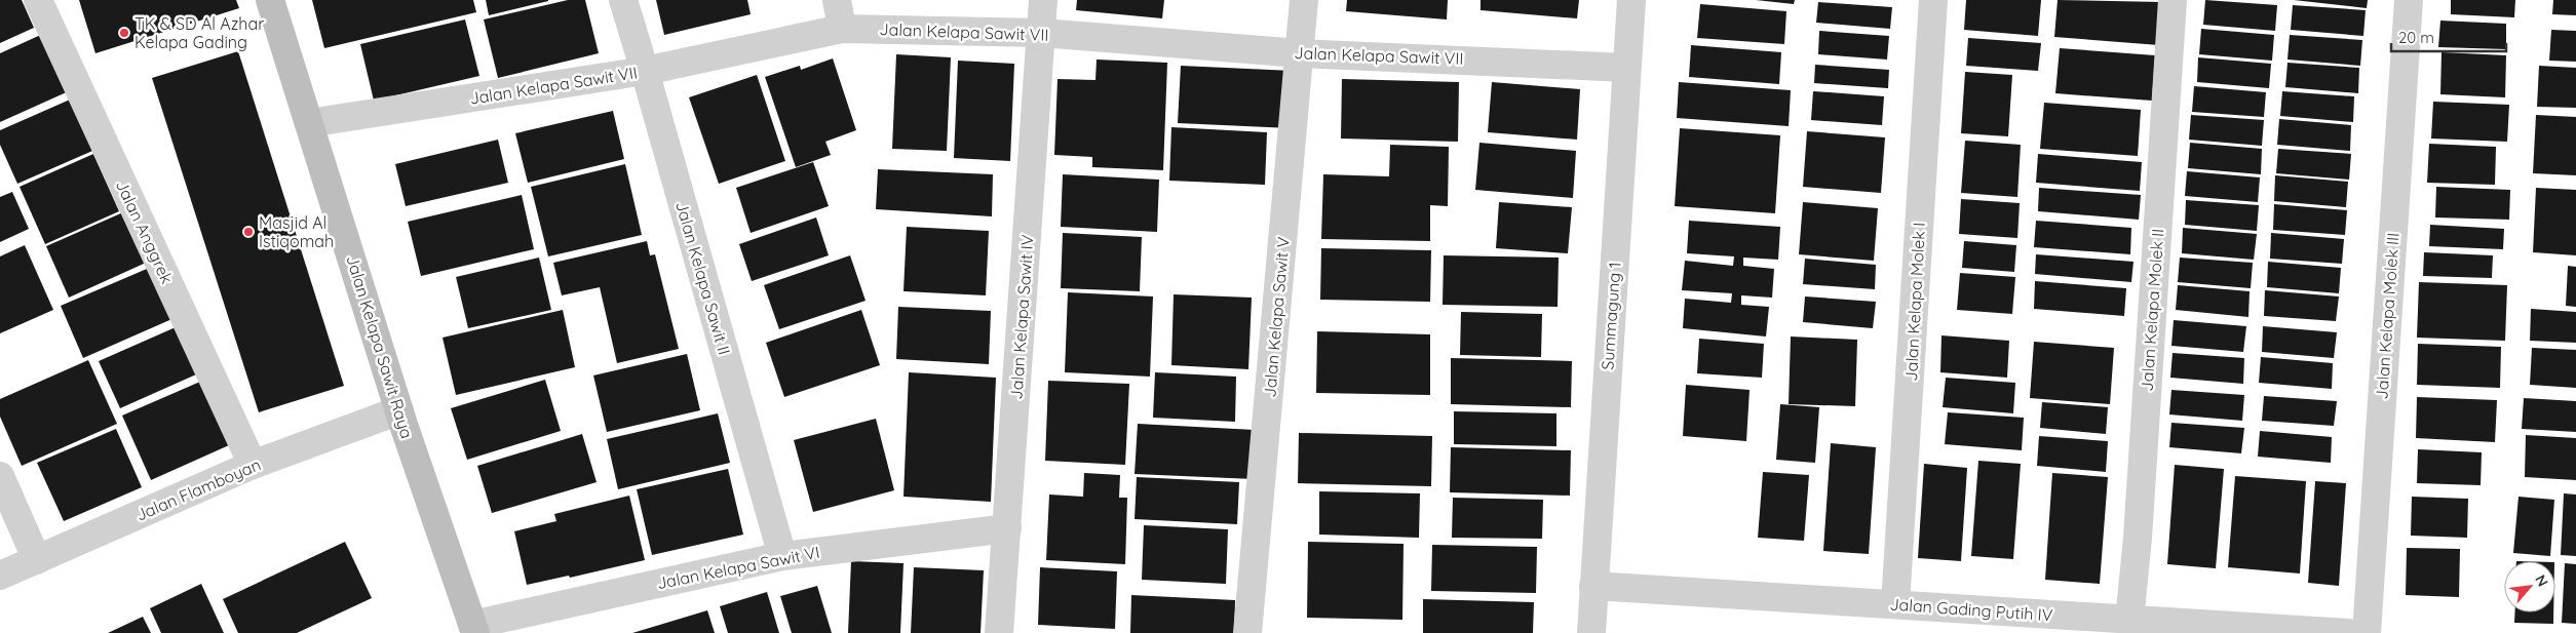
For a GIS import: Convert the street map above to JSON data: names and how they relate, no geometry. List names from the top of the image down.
{
  "streets": {
    "street": [
      "Jalan Kelapa Sawit VII",
      "Jalan Anggrek",
      "Jalan Kelapa Sawit II",
      "Jalan Kelapa Molek I",
      "Jalan Kelapa Molek II",
      "Summagung 1",
      "Jalan Kelapa Molek III",
      "Jalan Kelapa Sawit IV",
      "Jalan Kelapa Sawit V",
      "Jalan Kelapa Sawit Raya",
      "Jalan Flamboyan",
      "Jalan Kelapa Sawit VI",
      "Jalan Gading Putih IV"
    ]
  },
  "crossings": [
    ["Jalan Kelapa Sawit VII", "Jalan Kelapa Sawit II"],
    ["Jalan Kelapa Sawit VII", "Summagung 1"],
    ["Jalan Kelapa Sawit VII", "Jalan Kelapa Sawit IV"],
    ["Jalan Kelapa Sawit VII", "Jalan Kelapa Sawit V"],
    ["Jalan Kelapa Sawit VII", "Jalan Kelapa Sawit Raya"],
    ["Jalan Anggrek", "Jalan Flamboyan"],
    ["Jalan Kelapa Sawit II", "Jalan Kelapa Sawit VI"],
    ["Jalan Kelapa Molek I", "Jalan Gading Putih IV"],
    ["Jalan Kelapa Molek II", "Jalan Gading Putih IV"],
    ["Summagung 1", "Jalan Gading Putih IV"],
    ["Jalan Kelapa Sawit IV", "Jalan Kelapa Sawit VI"],
    ["Jalan Kelapa Sawit Raya", "Jalan Flamboyan"],
    ["Jalan Kelapa Sawit Raya", "Jalan Kelapa Sawit VI"]
  ],
  "places": ["TK & SD Al Azhar Kelapa Gading", "Masjid Al Istiqomah"],
  "scale_bar": "20 m",
  "north": "top right"
}
